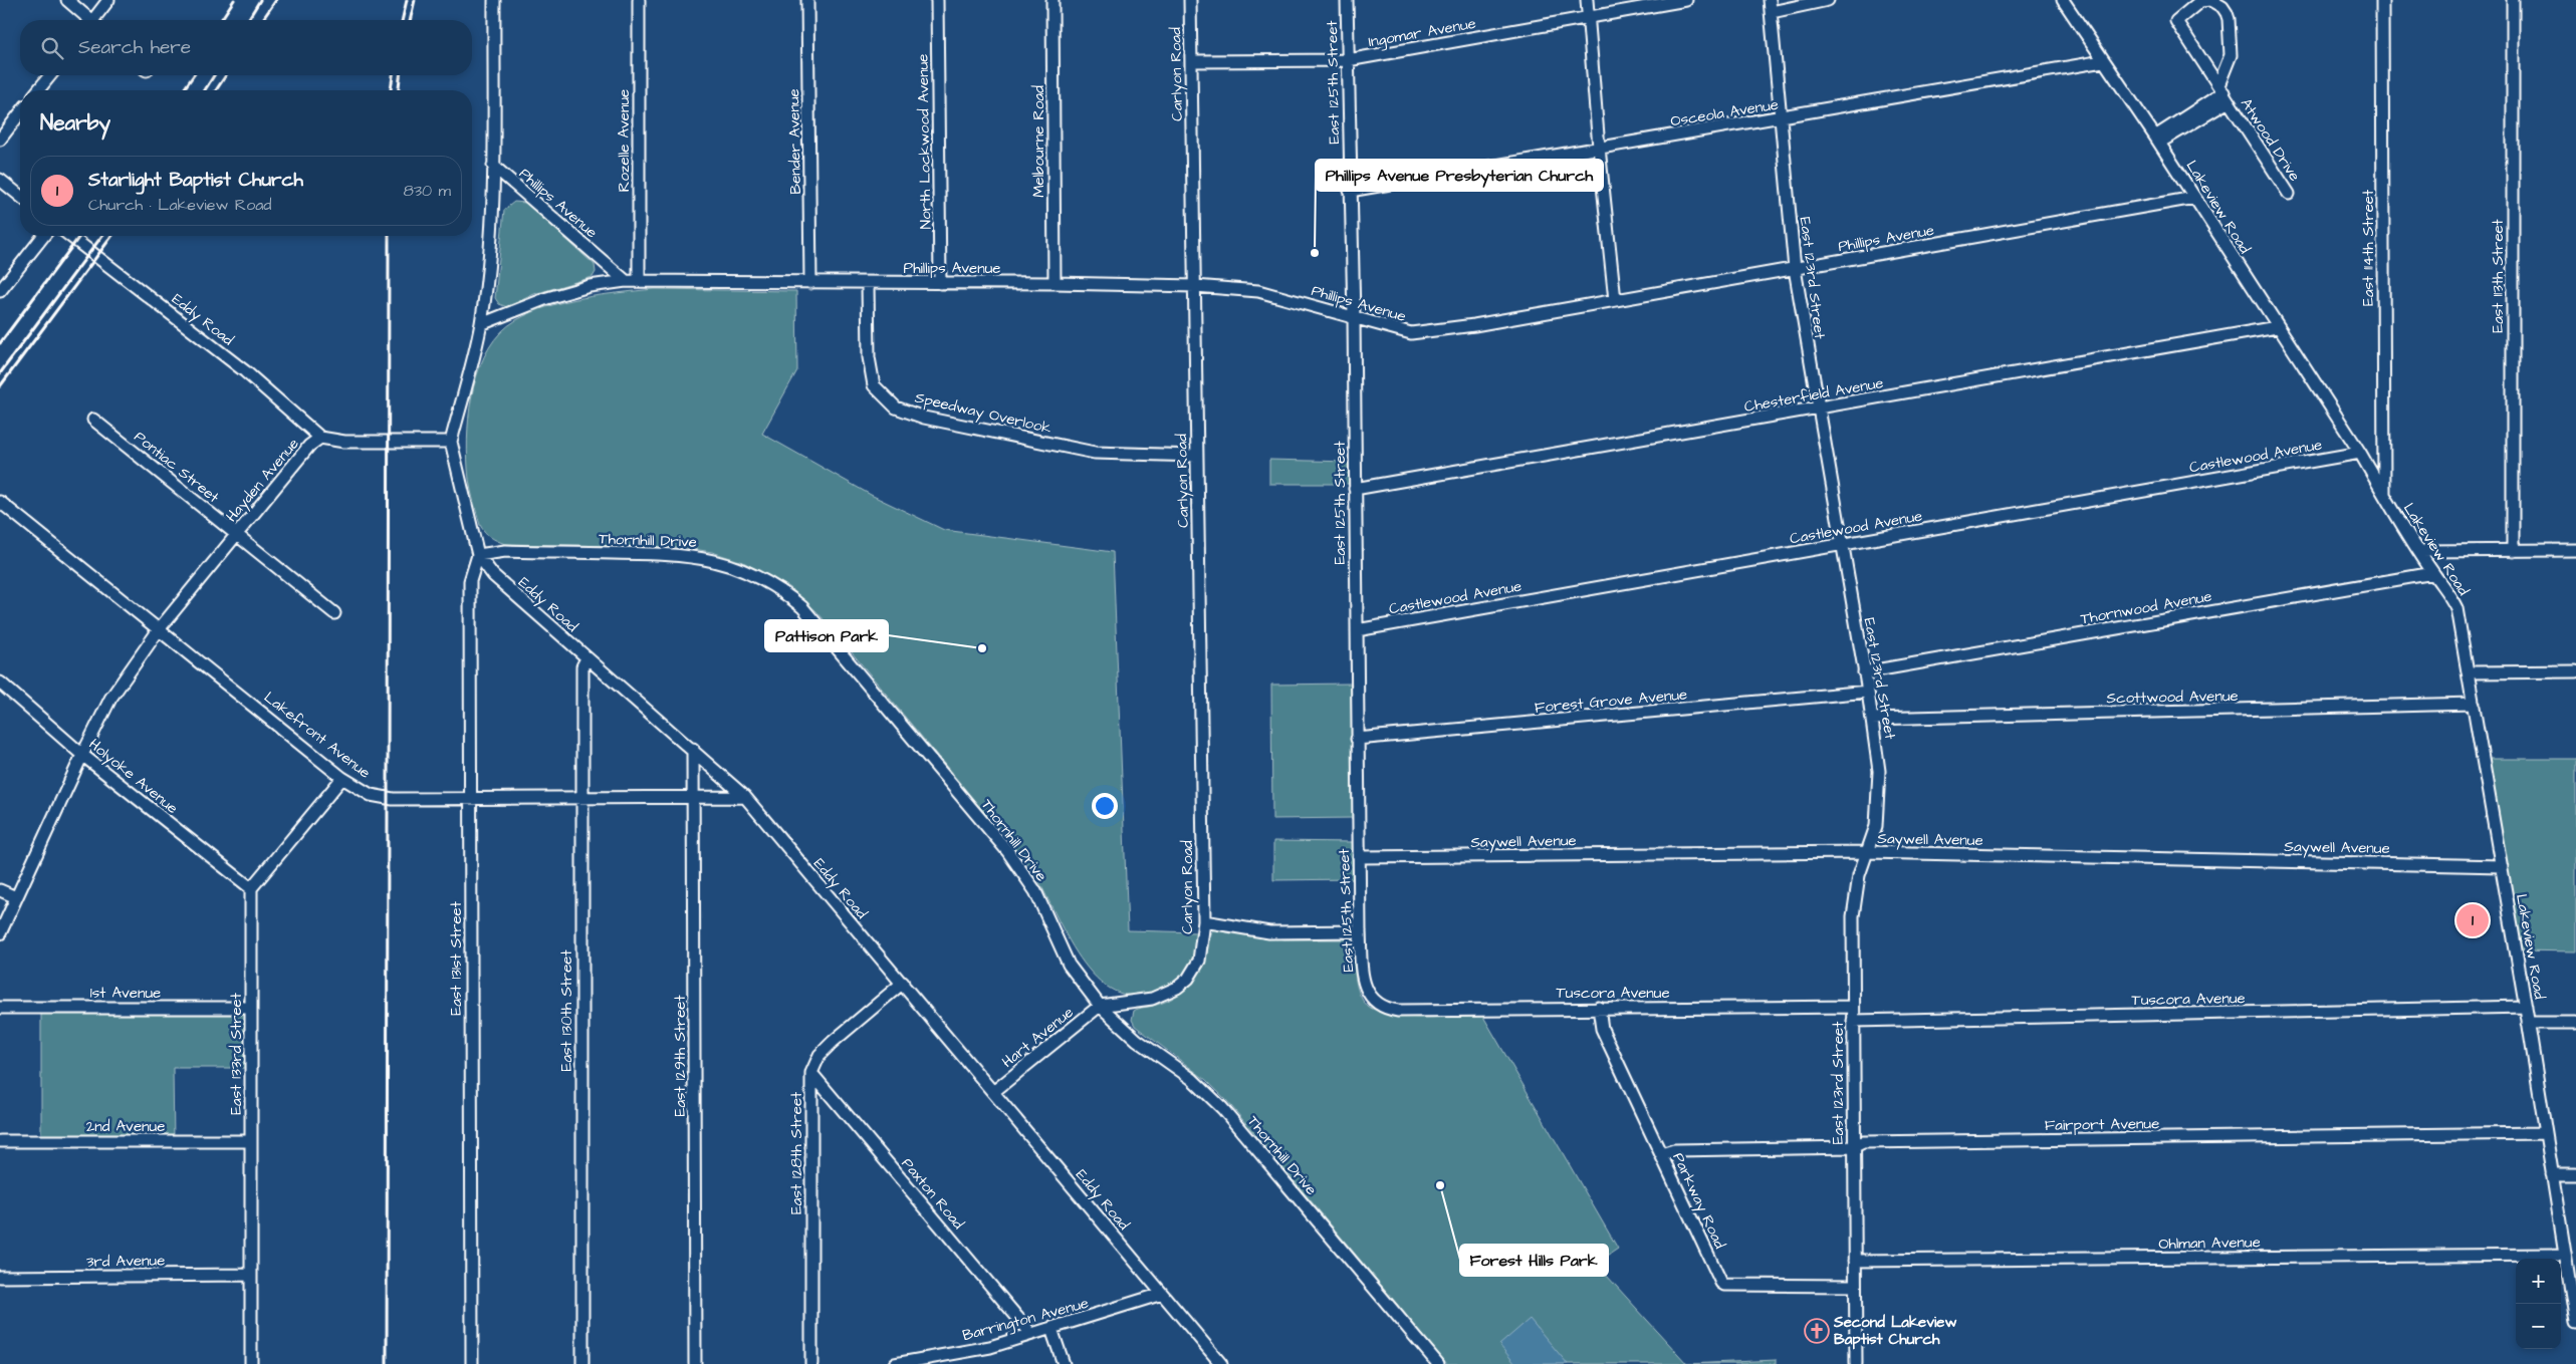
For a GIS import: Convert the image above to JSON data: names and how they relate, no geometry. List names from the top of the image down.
{
  "streets": {
    "street": [
      "Ingomar Avenue",
      "Carlyon Road",
      "East 125th Street",
      "Osceola Avenue",
      "Atwood Drive",
      "Rozelle Avenue",
      "Bender Avenue",
      "North Lockwood Avenue",
      "Melbourne Road",
      "Phillips Avenue",
      "Lakeview Road",
      "East 114th Street",
      "East 113th Street",
      "East 123rd Street",
      "Eddy Road",
      "Chesterfield Avenue",
      "Speedway Overlook",
      "Castlewood Avenue",
      "Pontiac Street",
      "Hayden Avenue",
      "Thornhill Drive",
      "Thornwood Avenue",
      "Scottwood Avenue",
      "Forest Grove Avenue",
      "Lakefront Avenue",
      "Holyoke Avenue",
      "Saywell Avenue",
      "East 131st Street",
      "1st Avenue",
      "Tuscora Avenue",
      "East 130th Street",
      "Hart Avenue",
      "East 133rd Street",
      "East 129th Street",
      "Fairport Avenue",
      "2nd Avenue",
      "East 128th Street",
      "Paxton Road",
      "Parkway Road",
      "Ohlman Avenue",
      "3rd Avenue",
      "Barrington Avenue"
    ]
  },
  "crossings": [
    ["Ingomar Avenue", "Carlyon Road"],
    ["Ingomar Avenue", "East 125th Street"],
    ["Carlyon Road", "Phillips Avenue"],
    ["Carlyon Road", "Speedway Overlook"],
    ["Carlyon Road", "Thornhill Drive"],
    ["Carlyon Road", "Hart Avenue"],
    ["East 125th Street", "Osceola Avenue"],
    ["East 125th Street", "Phillips Avenue"],
    ["East 125th Street", "Chesterfield Avenue"],
    ["East 125th Street", "Castlewood Avenue"],
    ["East 125th Street", "Forest Grove Avenue"],
    ["East 125th Street", "Saywell Avenue"],
    ["East 125th Street", "Tuscora Avenue"],
    ["Osceola Avenue", "Lakeview Road"],
    ["Osceola Avenue", "East 123rd Street"],
    ["Atwood Drive", "Lakeview Road"],
    ["Rozelle Avenue", "Phillips Avenue"],
    ["Bender Avenue", "Phillips Avenue"],
    ["North Lockwood Avenue", "Phillips Avenue"],
    ["Melbourne Road", "Phillips Avenue"],
    ["Phillips Avenue", "Lakeview Road"],
    ["Phillips Avenue", "East 123rd Street"],
    ["Phillips Avenue", "Speedway Overlook"],
    ["Lakeview Road", "East 114th Street"],
    ["Lakeview Road", "Chesterfield Avenue"],
    ["Lakeview Road", "Castlewood Avenue"],
    ["Lakeview Road", "Thornwood Avenue"],
    ["Lakeview Road", "Scottwood Avenue"],
    ["Lakeview Road", "Saywell Avenue"],
    ["Lakeview Road", "Tuscora Avenue"],
    ["Lakeview Road", "Fairport Avenue"],
    ["Lakeview Road", "Ohlman Avenue"],
    ["East 123rd Street", "Chesterfield Avenue"],
    ["East 123rd Street", "Castlewood Avenue"],
    ["East 123rd Street", "Thornwood Avenue"],
    ["East 123rd Street", "Scottwood Avenue"],
    ["East 123rd Street", "Forest Grove Avenue"],
    ["East 123rd Street", "Saywell Avenue"],
    ["East 123rd Street", "Tuscora Avenue"],
    ["East 123rd Street", "Fairport Avenue"],
    ["East 123rd Street", "Parkway Road"],
    ["East 123rd Street", "Ohlman Avenue"],
    ["Eddy Road", "Hayden Avenue"],
    ["Eddy Road", "Thornhill Drive"],
    ["Eddy Road", "Lakefront Avenue"],
    ["Eddy Road", "East 131st Street"],
    ["Eddy Road", "East 130th Street"],
    ["Eddy Road", "Hart Avenue"],
    ["Eddy Road", "East 129th Street"],
    ["Eddy Road", "East 128th Street"],
    ["Eddy Road", "Barrington Avenue"],
    ["Pontiac Street", "Hayden Avenue"],
    ["Hayden Avenue", "Lakefront Avenue"],
    ["Hayden Avenue", "Holyoke Avenue"],
    ["Thornhill Drive", "East 131st Street"],
    ["Thornhill Drive", "Hart Avenue"],
    ["Lakefront Avenue", "East 131st Street"],
    ["Lakefront Avenue", "East 130th Street"],
    ["Lakefront Avenue", "East 129th Street"],
    ["Holyoke Avenue", "East 133rd Street"],
    ["1st Avenue", "East 133rd Street"],
    ["Tuscora Avenue", "Parkway Road"],
    ["East 133rd Street", "2nd Avenue"],
    ["East 133rd Street", "3rd Avenue"],
    ["Fairport Avenue", "Parkway Road"],
    ["East 128th Street", "Paxton Road"],
    ["Paxton Road", "Barrington Avenue"]
  ],
  "places": {
    "other": ["Phillips Avenue Presbyterian Church", "Pattison Park", "Forest Hills Park"],
    "church": ["Second Lakeview Baptist Church"]
  },
  "page": {
    "search": "Search here",
    "heading": "Nearby",
    "list": [
      {
        "mark": "1",
        "name": "Starlight Baptist Church",
        "note": "Church · Lakeview Road",
        "value": "830 m"
      }
    ],
    "pins": "1",
    "map_buttons": ["+", "−"]
  }
}
